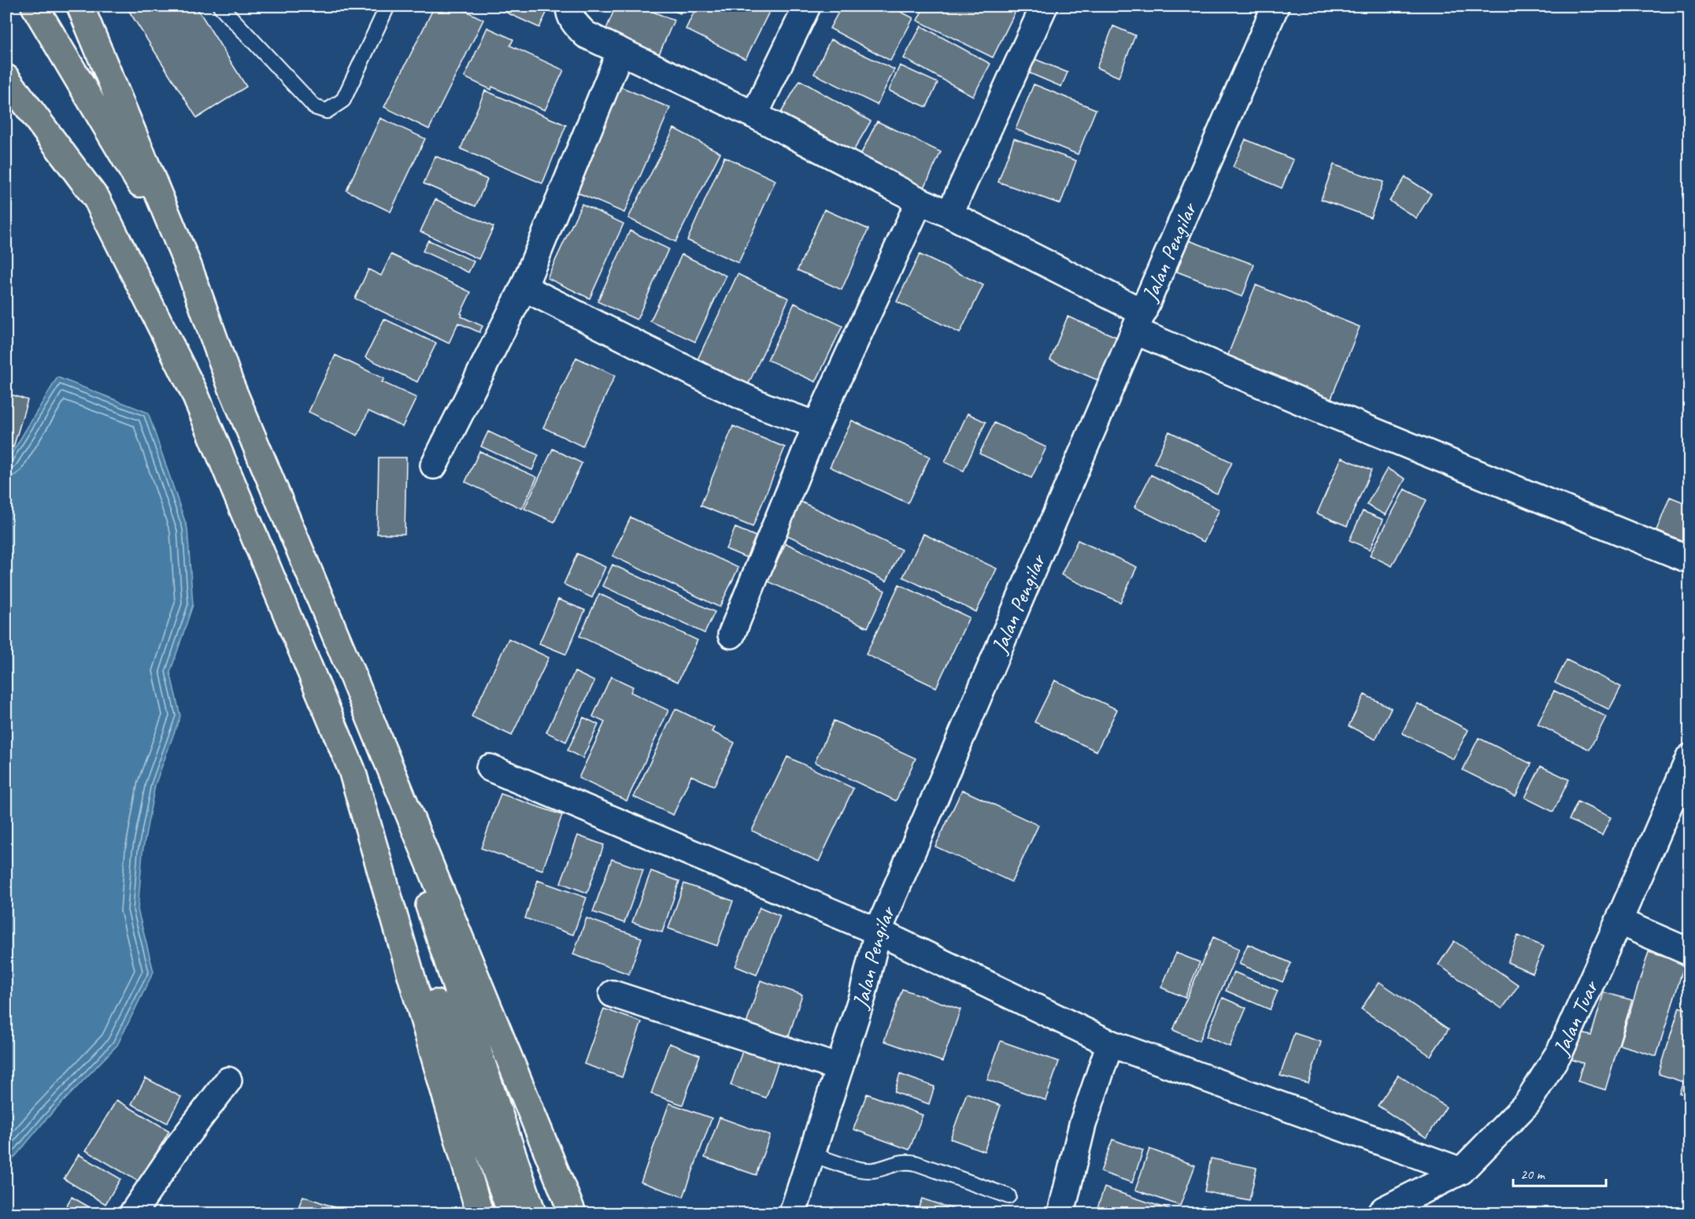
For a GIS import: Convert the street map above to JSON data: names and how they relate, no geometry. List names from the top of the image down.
{
  "streets": {
    "street": ["Jalan Pengilar", "Jalan Tuar"]
  },
  "scale_bar": "20 m"
}
